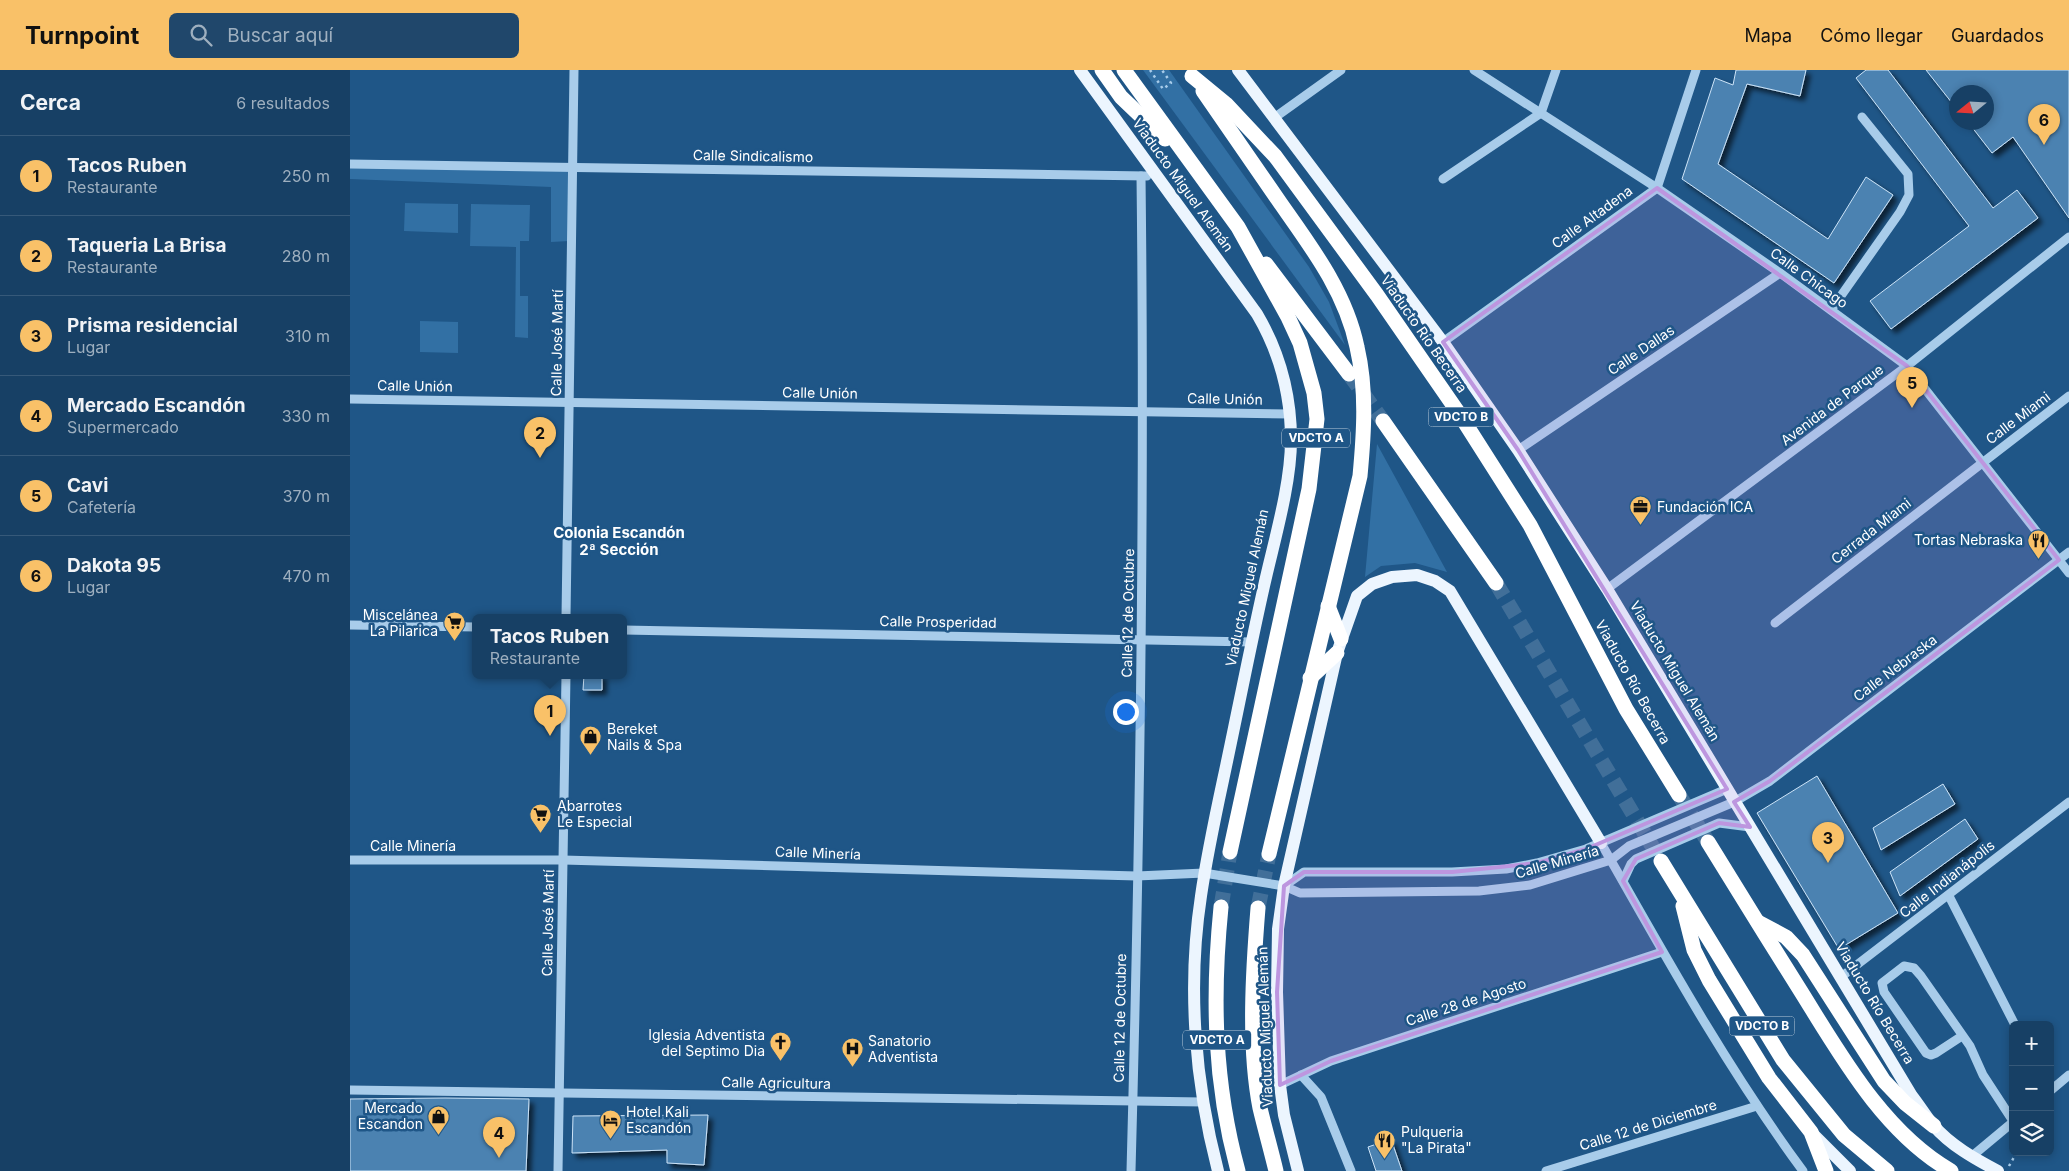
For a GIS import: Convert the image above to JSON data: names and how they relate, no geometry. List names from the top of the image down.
{
  "streets": {
    "highway": [
      "Viaducto Miguel Alemán",
      "Viaducto Río Becerra",
      "VDCTO B",
      "VDCTO A"
    ],
    "street": [
      "Calle Sindicalismo",
      "Calle Altadena",
      "Calle Chicago",
      "Calle José Martí",
      "Calle Dallas",
      "Calle Unión",
      "Avenida de Parque",
      "Calle Miami",
      "Cerrada Miami",
      "Calle 12 de Octubre",
      "Calle Prosperidad",
      "Calle Nebraska",
      "Calle Minería",
      "Calle Indianápolis",
      "Calle 28 de Agosto",
      "Calle Agricultura",
      "Calle 12 de Diciembre"
    ]
  },
  "crossings": [
    ["Calle Sindicalismo", "Viaducto Miguel Alemán"],
    ["Calle Sindicalismo", "Calle José Martí"],
    ["Calle Sindicalismo", "Calle 12 de Octubre"],
    ["Viaducto Miguel Alemán", "Calle Altadena"],
    ["Viaducto Miguel Alemán", "Viaducto Río Becerra"],
    ["Viaducto Miguel Alemán", "Calle Dallas"],
    ["Viaducto Miguel Alemán", "Calle Unión"],
    ["Viaducto Miguel Alemán", "Avenida de Parque"],
    ["Viaducto Miguel Alemán", "Calle Prosperidad"],
    ["Viaducto Miguel Alemán", "Calle Nebraska"],
    ["Viaducto Miguel Alemán", "Calle Minería"],
    ["Viaducto Miguel Alemán", "Calle 28 de Agosto"],
    ["Viaducto Miguel Alemán", "Calle Agricultura"],
    ["Calle Altadena", "Calle Chicago"],
    ["Calle Chicago", "Calle Dallas"],
    ["Calle Chicago", "Avenida de Parque"],
    ["Calle Chicago", "Calle Miami"],
    ["Calle Chicago", "Cerrada Miami"],
    ["Calle Chicago", "Calle Nebraska"],
    ["Viaducto Río Becerra", "VDCTO A"],
    ["Viaducto Río Becerra", "Calle Nebraska"],
    ["Viaducto Río Becerra", "Calle Minería"],
    ["Viaducto Río Becerra", "Calle Indianápolis"],
    ["Calle José Martí", "Calle Unión"],
    ["Calle José Martí", "Calle Minería"],
    ["Calle José Martí", "Calle Agricultura"],
    ["Calle Unión", "Calle 12 de Octubre"],
    ["Calle Miami", "Cerrada Miami"],
    ["Calle 12 de Octubre", "Calle Prosperidad"],
    ["Calle 12 de Octubre", "Calle Minería"],
    ["Calle 12 de Octubre", "Calle Agricultura"],
    ["Calle Nebraska", "Calle Minería"]
  ],
  "districts": ["Colonia Escandón 2ª Sección"],
  "places": {
    "office": ["Fundación ICA"],
    "restaurant": ["Tortas Nebraska", "Pulqueria \"La Pirata\""],
    "supermarket": ["Miscelánea La Pilarica", "Abarrotes Le Especial"],
    "shop": ["Bereket Nails & Spa", "Mercado Escandon"],
    "church": ["Iglesia Adventista del Septimo Dia"],
    "hospital": ["Sanatorio Adventista"],
    "hotel": ["Hotel Kali Escandón"]
  },
  "north": "left",
  "page": {
    "header": "Turnpoint",
    "search": "Buscar aquí",
    "nav": ["Mapa", "Cómo llegar", "Guardados"],
    "heading": ["Cerca", "6 resultados"],
    "pins": [
      "6",
      "5",
      "2",
      "1",
      "3",
      "4"
    ],
    "list": [
      {
        "mark": "1",
        "name": "Tacos Ruben",
        "note": "Restaurante",
        "value": "250 m"
      },
      {
        "mark": "2",
        "name": "Taqueria La Brisa",
        "note": "Restaurante",
        "value": "280 m"
      },
      {
        "mark": "3",
        "name": "Prisma residencial",
        "note": "Lugar",
        "value": "310 m"
      },
      {
        "mark": "4",
        "name": "Mercado Escandón",
        "note": "Supermercado",
        "value": "330 m"
      },
      {
        "mark": "5",
        "name": "Cavi",
        "note": "Cafetería",
        "value": "370 m"
      },
      {
        "mark": "6",
        "name": "Dakota 95",
        "note": "Lugar",
        "value": "470 m"
      }
    ],
    "popup": ["Tacos Ruben", "Restaurante"],
    "map_buttons": ["+", "−"]
  }
}
